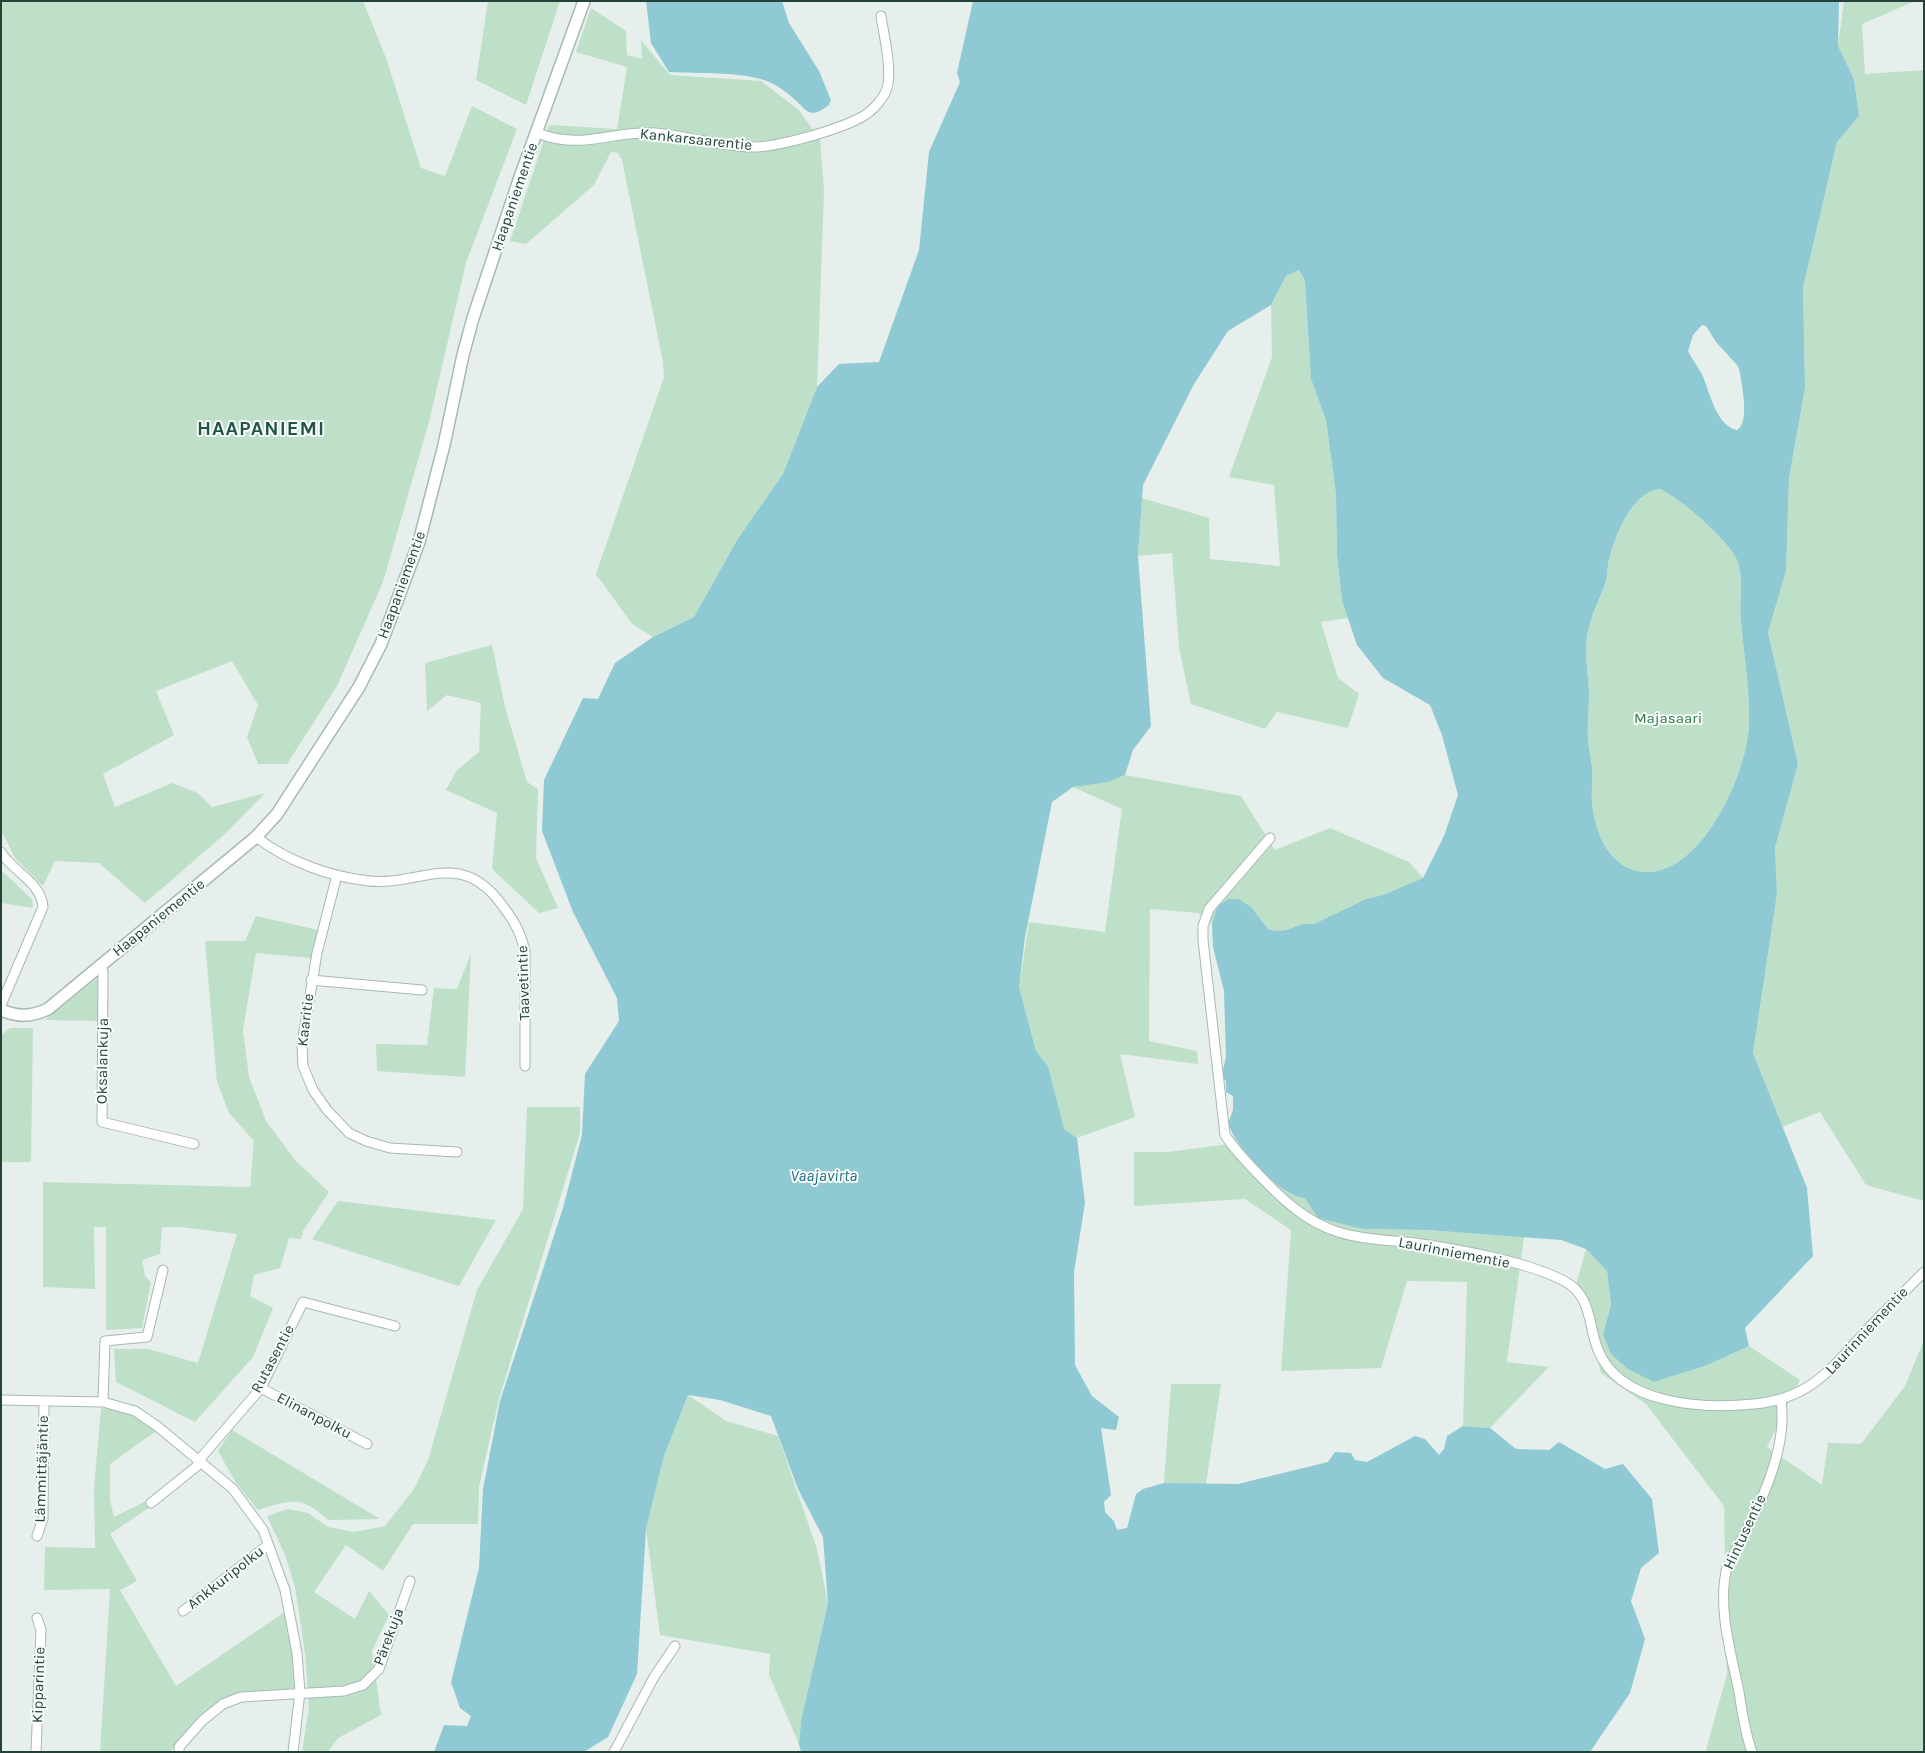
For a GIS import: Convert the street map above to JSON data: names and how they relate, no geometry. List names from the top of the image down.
{
  "streets": {
    "street": [
      "Kankarsaarentie",
      "Haapaniementie",
      "Taavetintie",
      "Kaaritie",
      "Oksalankuja",
      "Laurinniementie",
      "Rutasentie",
      "Elinanpolku",
      "Lämmittäjäntie",
      "Hintusentie",
      "Ankkuripolku",
      "Pärekuja",
      "Kipparintie"
    ]
  },
  "crossings": [
    ["Kankarsaarentie", "Haapaniementie"],
    ["Haapaniementie", "Taavetintie"],
    ["Haapaniementie", "Oksalankuja"],
    ["Taavetintie", "Kaaritie"],
    ["Laurinniementie", "Hintusentie"],
    ["Rutasentie", "Elinanpolku"]
  ],
  "districts": ["HAAPANIEMI"],
  "water": ["Vaajavirta"],
  "parks": ["Majasaari"]
}
